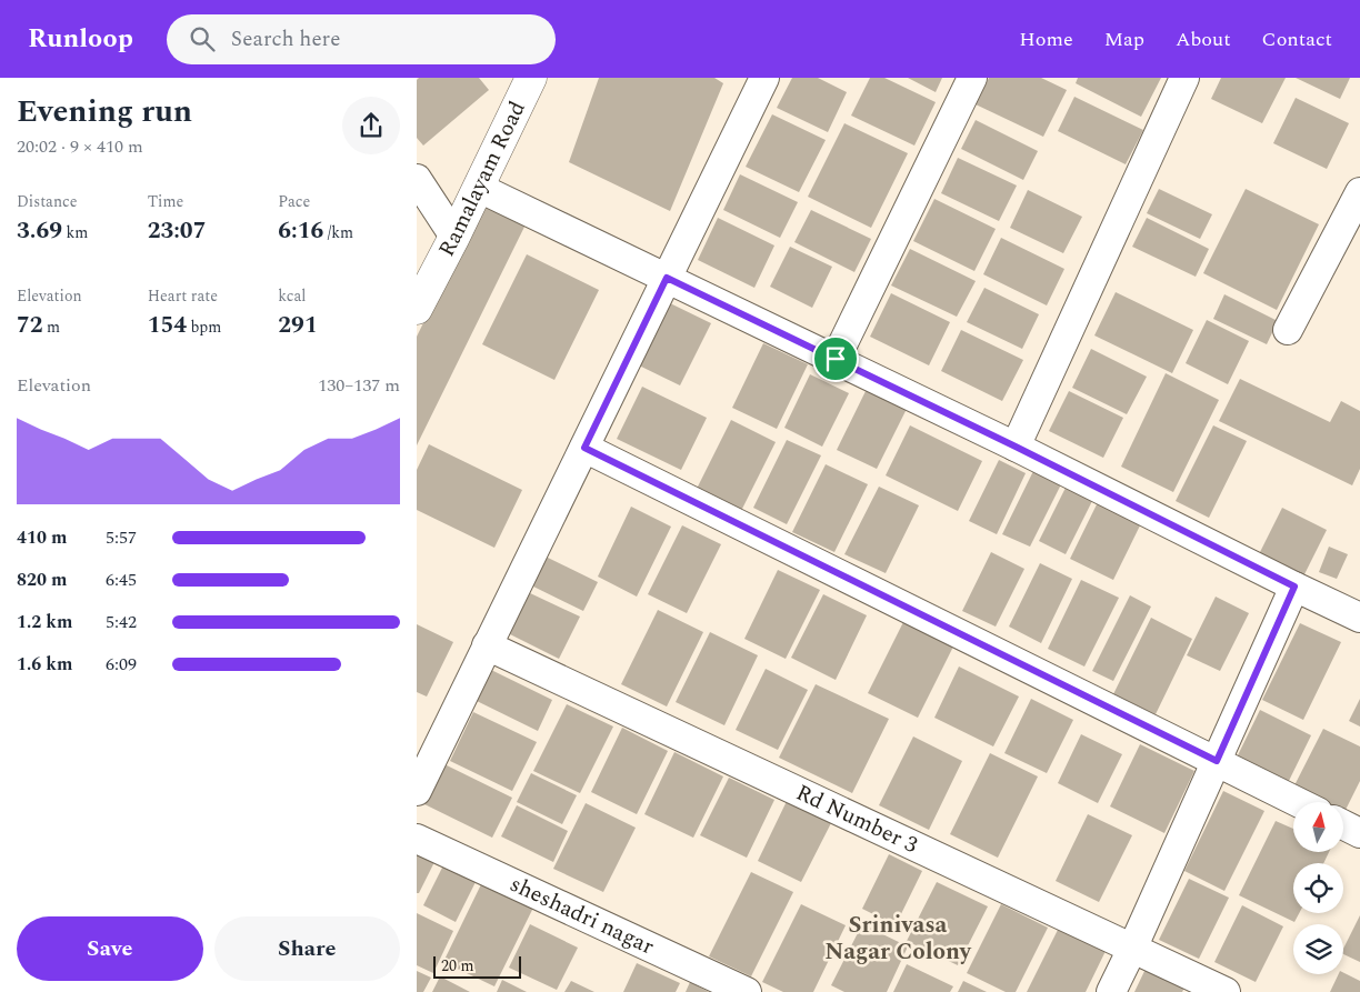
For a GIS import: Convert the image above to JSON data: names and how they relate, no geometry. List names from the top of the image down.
{
  "streets": {
    "street": ["Ramalayam Road", "Rd Number 3", "sheshadri nagar"]
  },
  "districts": ["Srinivasa Nagar Colony"],
  "scale_bar": "20 m",
  "north": "top",
  "page": {
    "header": "Runloop",
    "search": "Search here",
    "nav": [
      "Home",
      "Map",
      "About",
      "Contact"
    ],
    "heading": ["Evening run", "20:02 · 9 × 410 m"],
    "stats": [
      ["Distance", "3.69 km"],
      ["Time", "23:07"],
      ["Pace", "6:16 /km"],
      ["Elevation", "72 m"],
      ["Heart rate", "154 bpm"],
      ["kcal", "291"]
    ],
    "chart": ["Elevation", "130–137 m"],
    "list": [
      {
        "name": "410 m",
        "note": "5:57"
      },
      {
        "name": "820 m",
        "note": "6:45"
      },
      {
        "name": "1.2 km",
        "note": "5:42"
      },
      {
        "name": "1.6 km",
        "note": "6:09"
      }
    ],
    "buttons": ["Save", "Share"],
    "scale": "20 m"
  }
}
